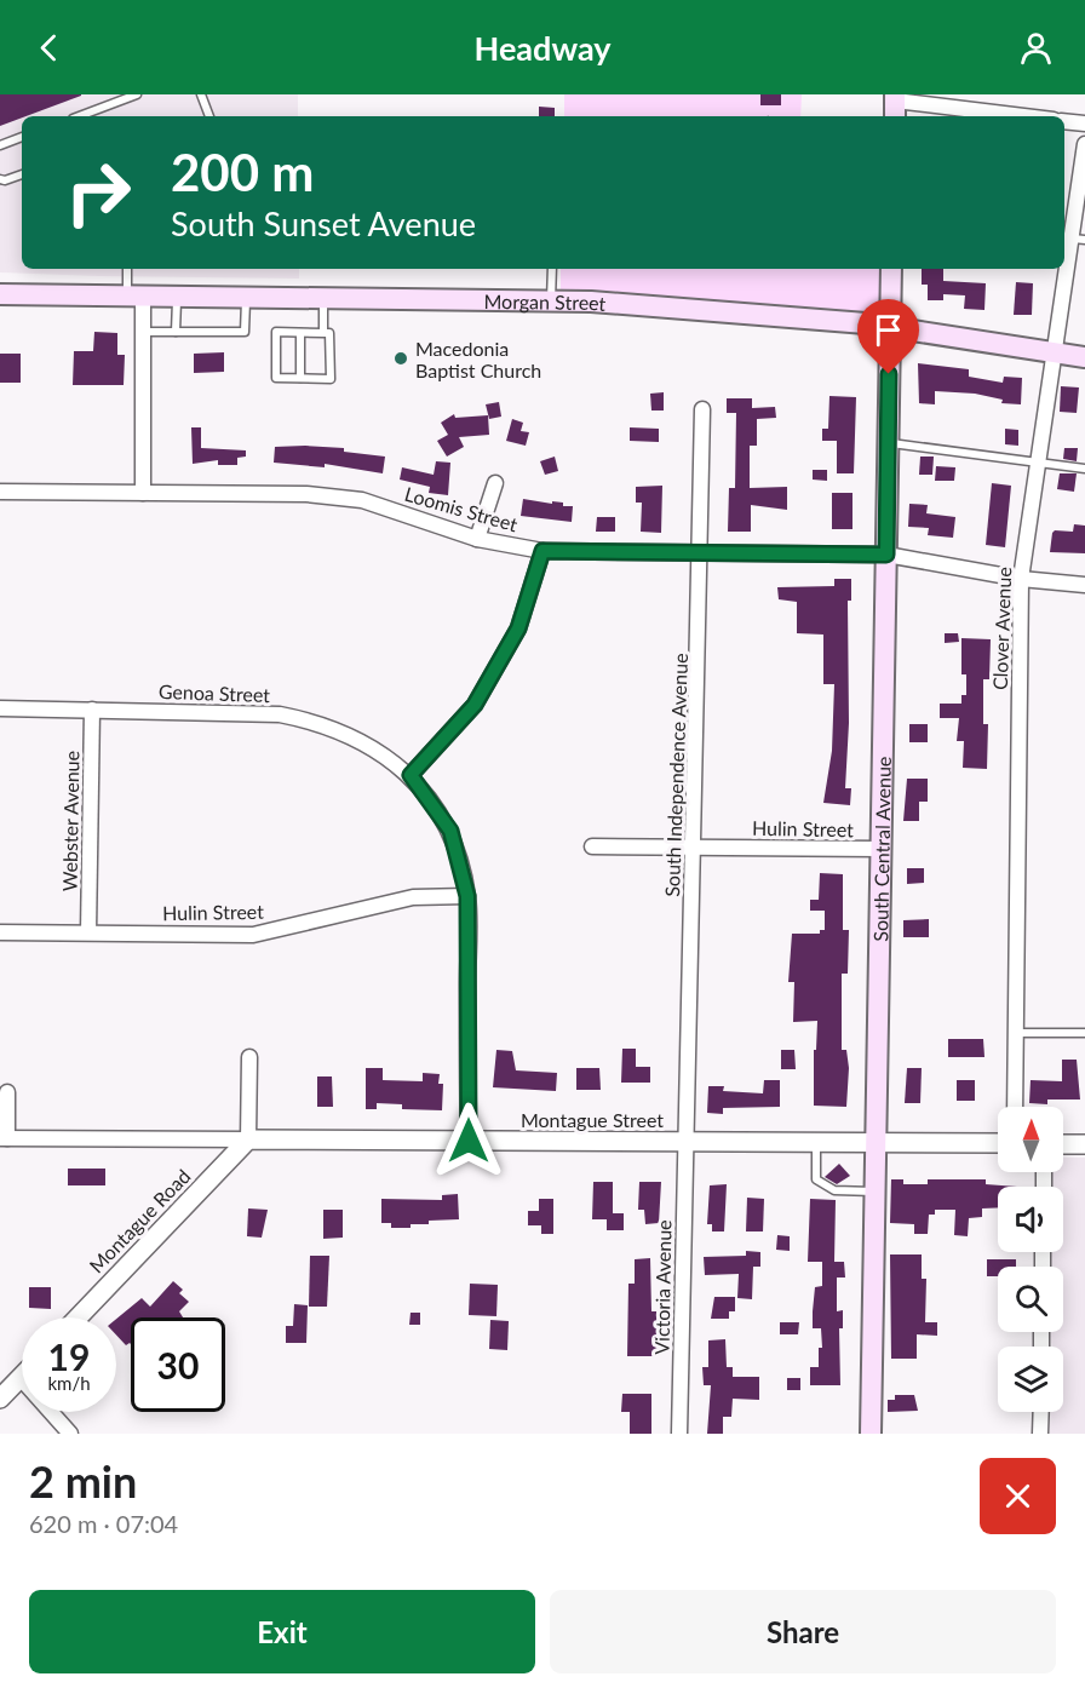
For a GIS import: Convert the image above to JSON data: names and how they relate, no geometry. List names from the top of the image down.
{
  "streets": {
    "main road": ["Morgan Street", "South Central Avenue"],
    "street": [
      "Loomis Street",
      "Clover Avenue",
      "Genoa Street",
      "South Independence Avenue",
      "Webster Avenue",
      "Hulin Street",
      "Montague Street",
      "Montague Road",
      "Victoria Avenue"
    ]
  },
  "crossings": [
    ["Morgan Street", "Clover Avenue"],
    ["Morgan Street", "South Central Avenue"],
    ["Loomis Street", "Clover Avenue"],
    ["Loomis Street", "South Independence Avenue"],
    ["Loomis Street", "South Central Avenue"],
    ["Genoa Street", "Webster Avenue"],
    ["Genoa Street", "Hulin Street"],
    ["Genoa Street", "Montague Street"],
    ["South Independence Avenue", "Hulin Street"],
    ["South Independence Avenue", "Montague Street"],
    ["South Independence Avenue", "Victoria Avenue"],
    ["Webster Avenue", "Hulin Street"],
    ["Hulin Street", "South Central Avenue"],
    ["South Central Avenue", "Montague Street"],
    ["Montague Street", "Montague Road"],
    ["Montague Street", "Victoria Avenue"]
  ],
  "places": ["Macedonia Baptist Church"],
  "north": "top",
  "page": {
    "header": "Headway",
    "turn": ["200 m", "South Sunset Avenue"],
    "speed": "19 km/h",
    "limit": "30",
    "heading": ["2 min", "620 m · 07:04"],
    "buttons": ["Exit", "Share"]
  }
}
